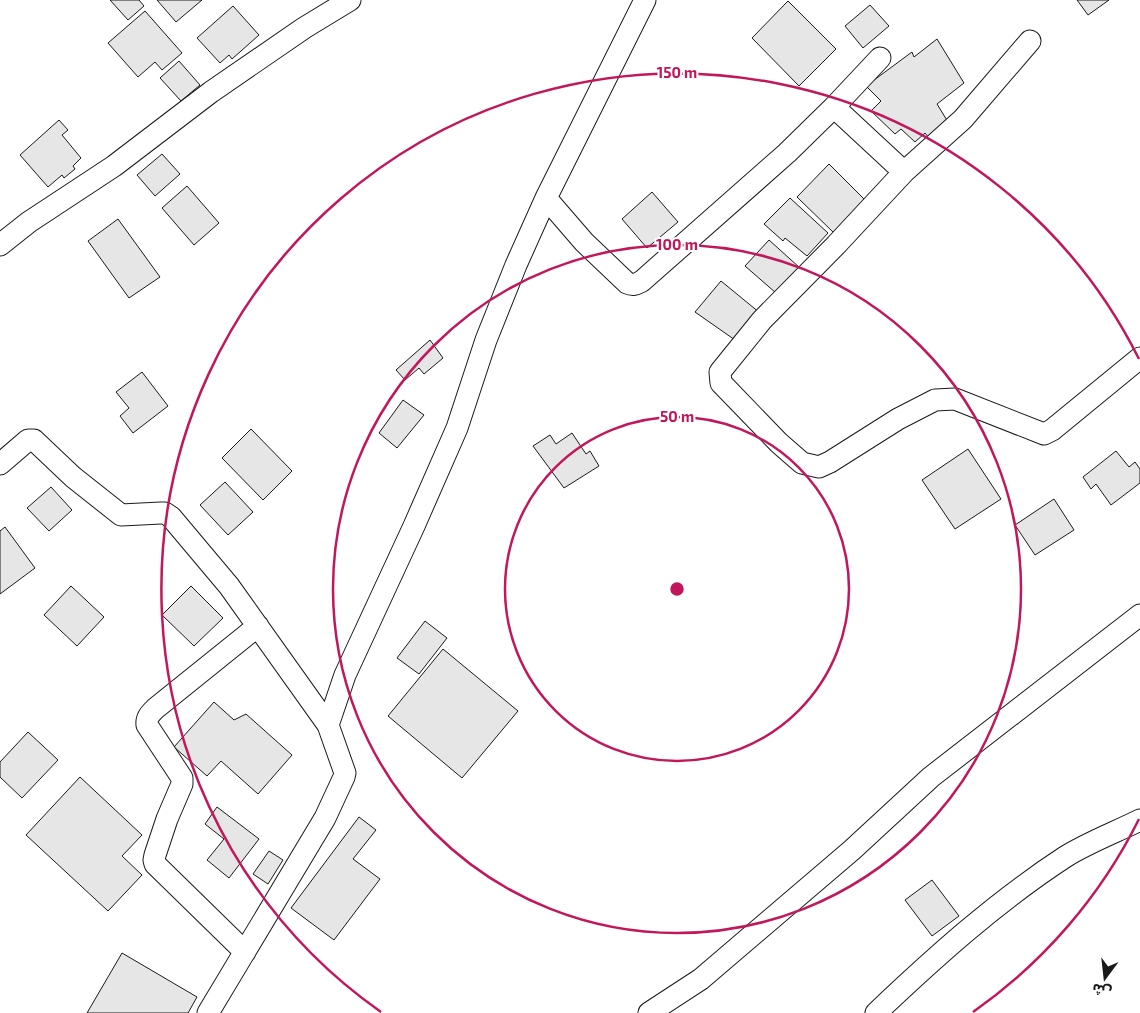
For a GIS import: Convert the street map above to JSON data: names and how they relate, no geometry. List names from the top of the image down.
{
  "north": "bottom",
  "rings": ["150 m", "100 m", "50 m"]
}
